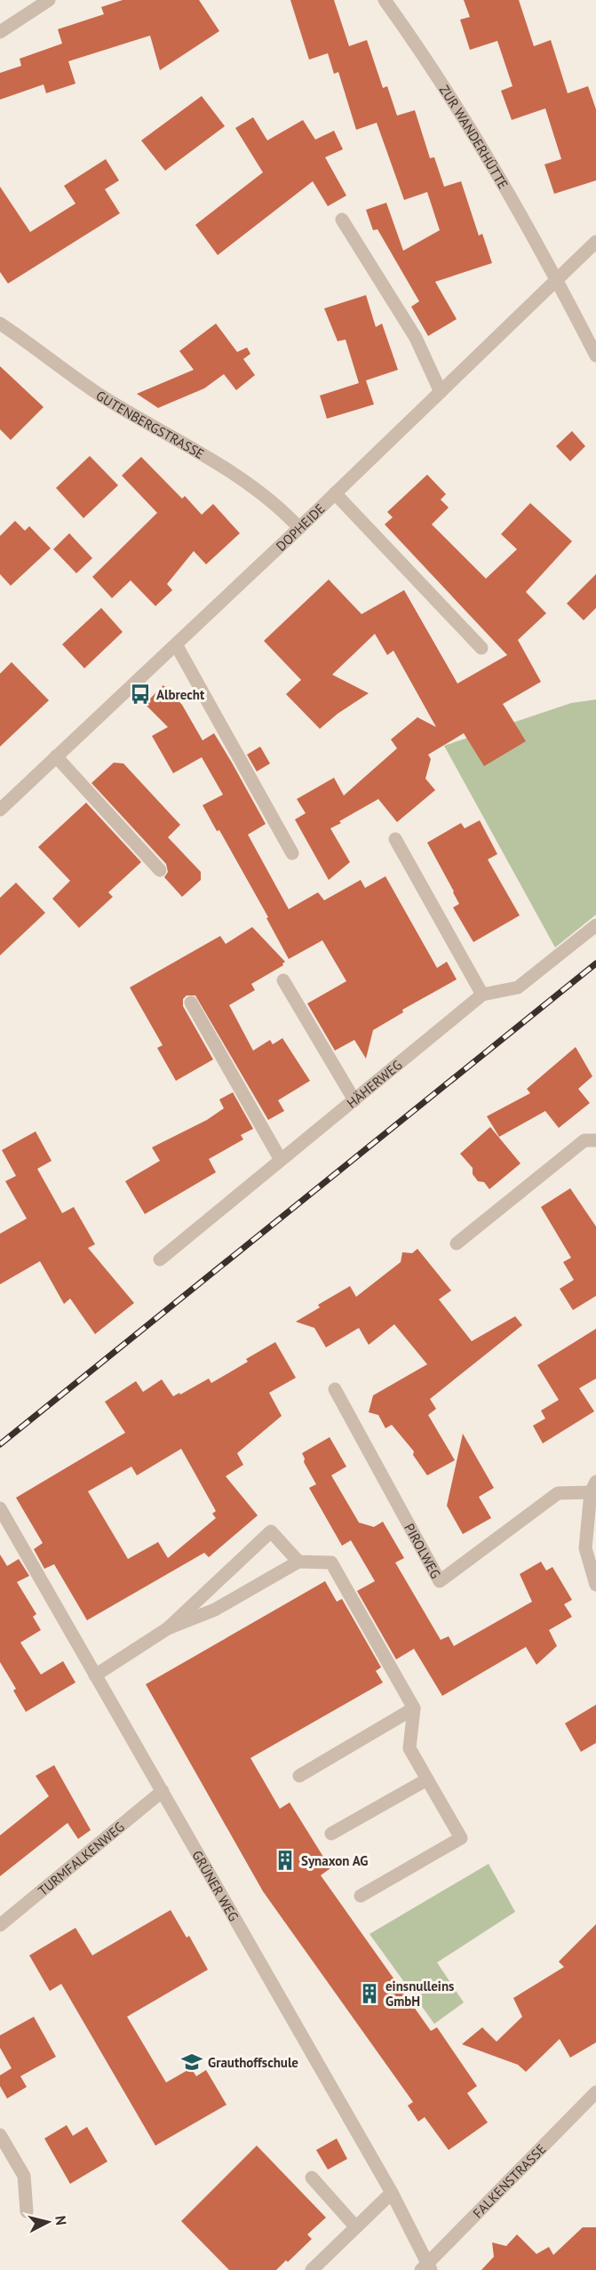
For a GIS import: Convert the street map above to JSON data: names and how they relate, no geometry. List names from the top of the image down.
{
  "streets": {
    "street": [
      "ZUR WANDERHÜTTE",
      "GUTENBERGSTRASSE",
      "DOPHEIDE",
      "HÄHERWEG",
      "PIROLWEG",
      "TURMFALKENWEG",
      "GRÜNER WEG",
      "FALKENSTRASSE"
    ]
  },
  "crossings": [
    ["ZUR WANDERHÜTTE", "DOPHEIDE"],
    ["GUTENBERGSTRASSE", "DOPHEIDE"],
    ["TURMFALKENWEG", "GRÜNER WEG"],
    ["GRÜNER WEG", "FALKENSTRASSE"]
  ],
  "places": {
    "bus stop": ["Albrecht"],
    "building": ["Synaxon AG", "einsnulleins GmbH"],
    "school or university": ["Grauthoffschule"]
  },
  "north": "right"
}
